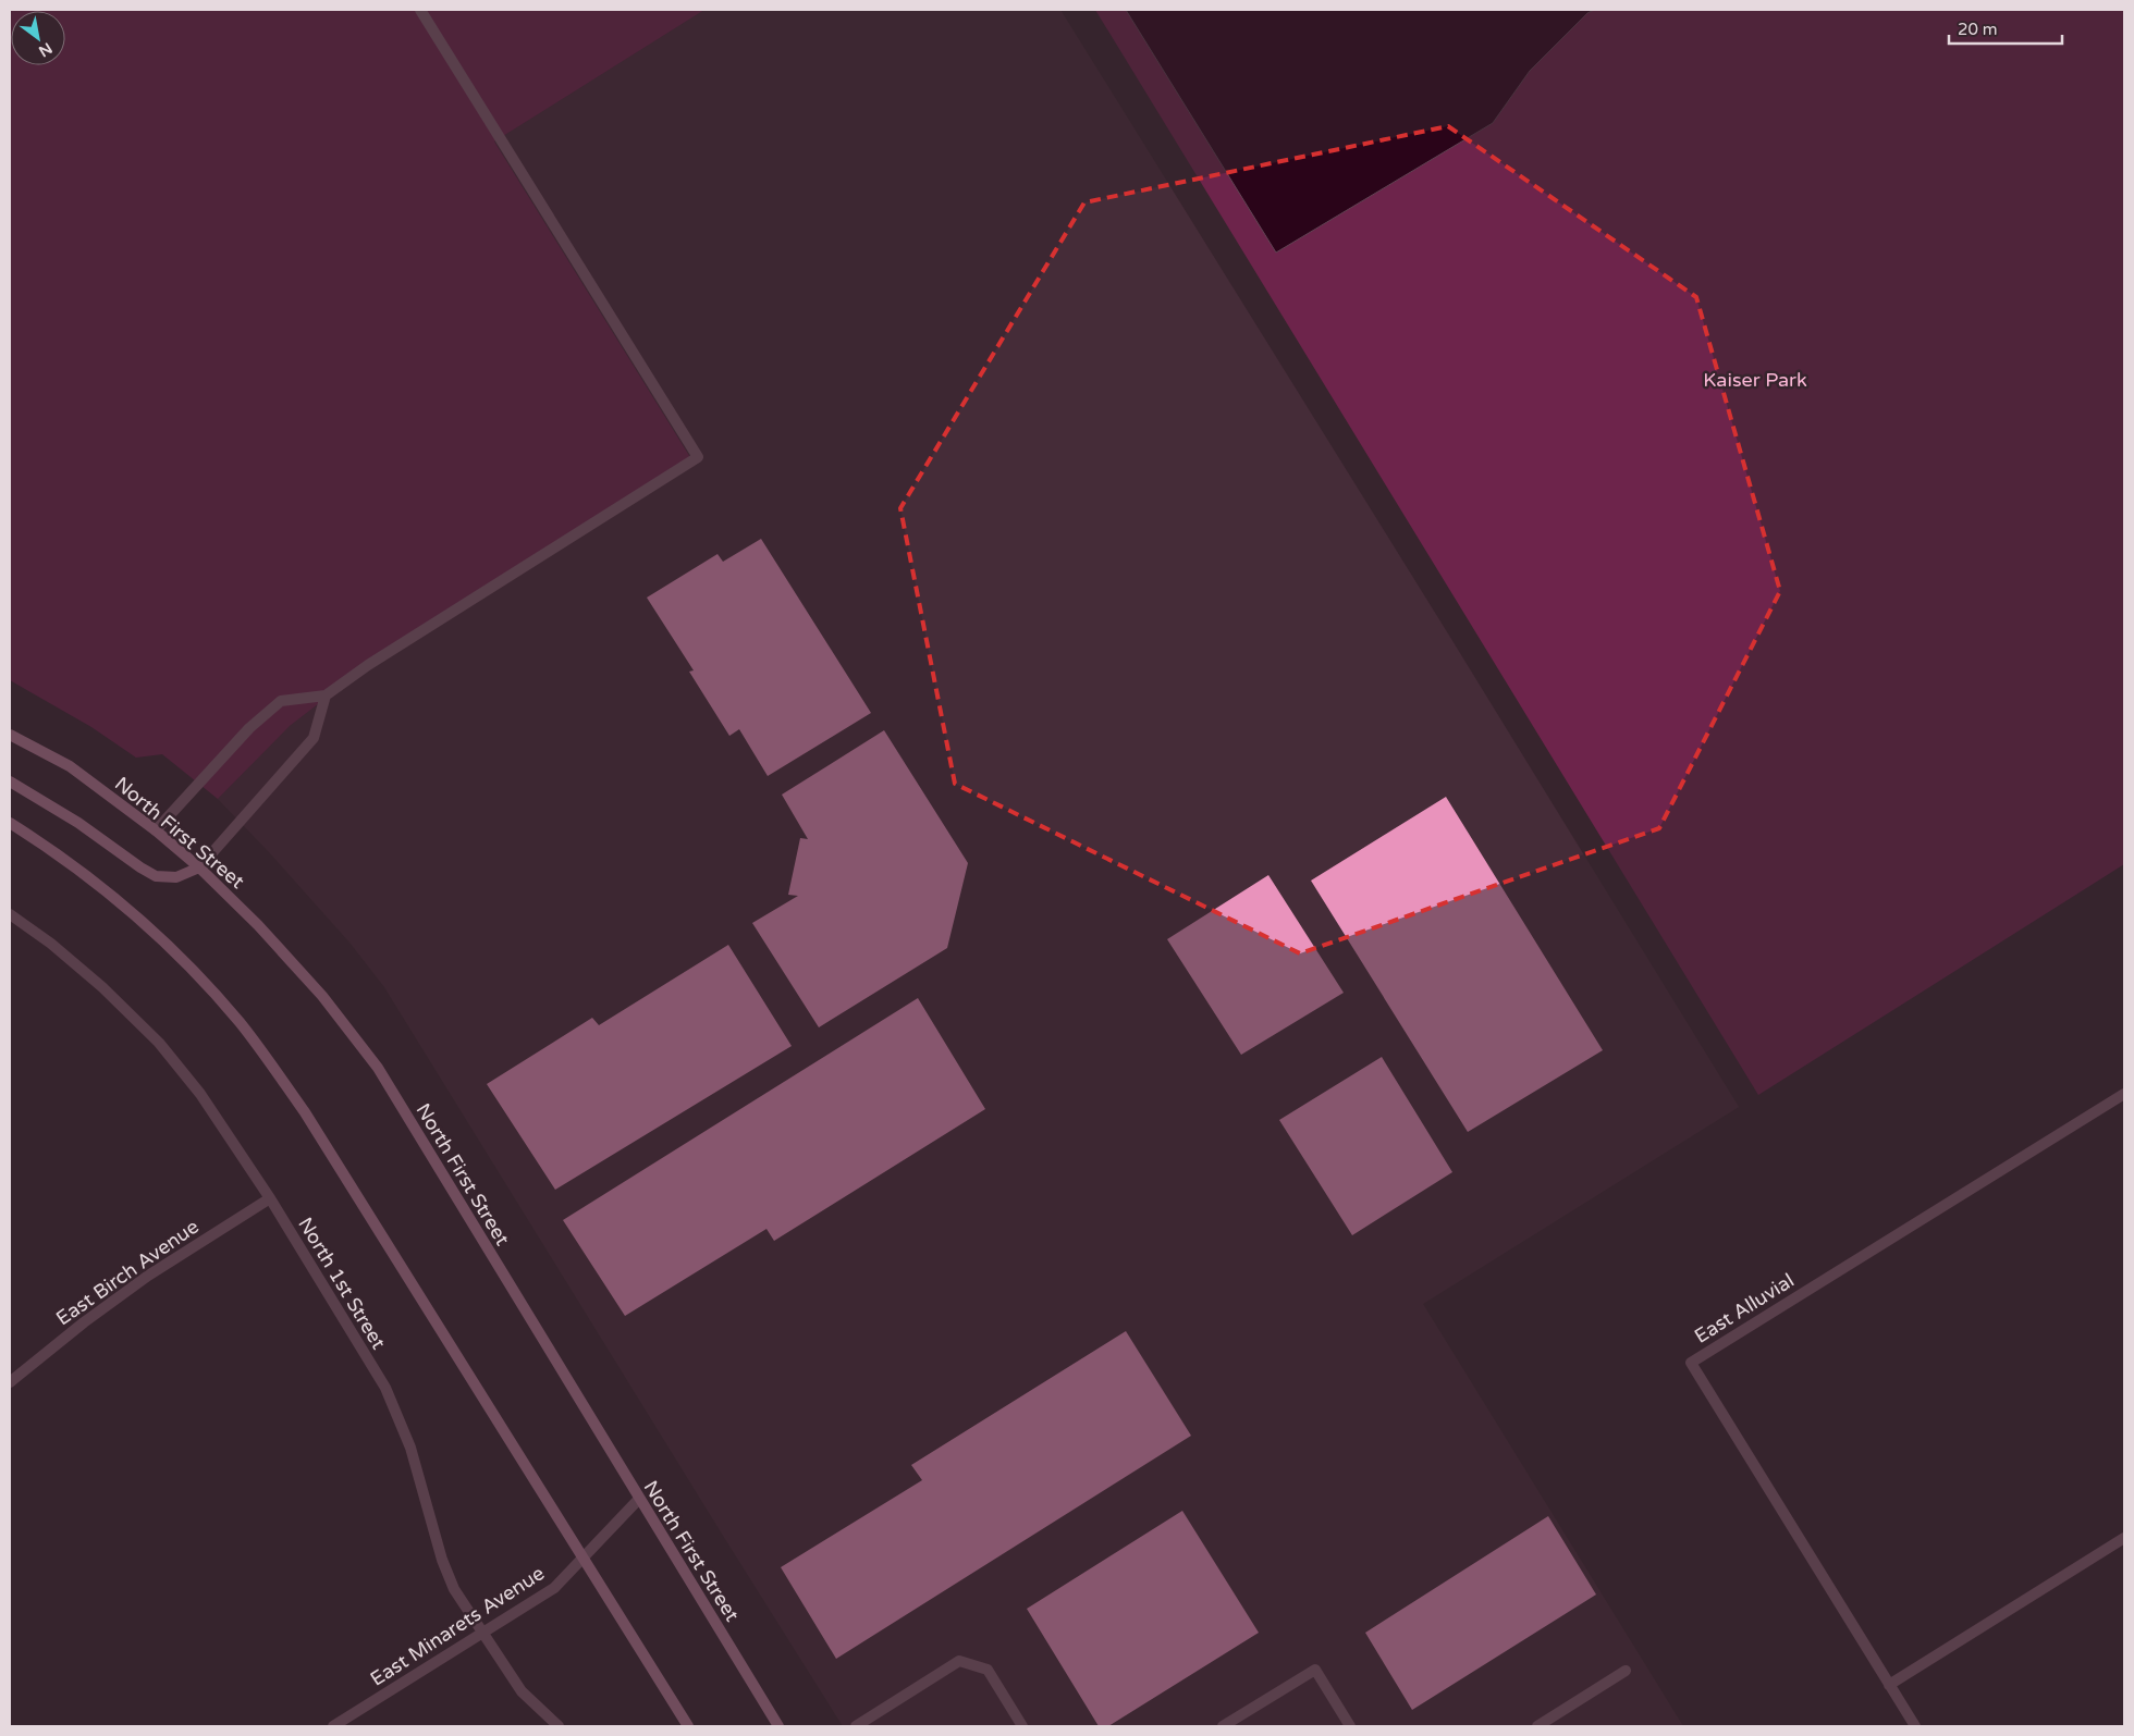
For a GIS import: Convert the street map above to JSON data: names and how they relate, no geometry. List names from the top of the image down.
{
  "streets": {
    "main road": ["North First Street"],
    "street": [
      "East Birch Avenue",
      "North 1st Street",
      "East Alluvial",
      "East Minarets Avenue"
    ]
  },
  "crossings": [
    ["North First Street", "East Minarets Avenue"],
    ["East Birch Avenue", "North 1st Street"],
    ["North 1st Street", "East Minarets Avenue"]
  ],
  "parks": ["Kaiser Park"],
  "scale_bar": "20 m",
  "north": "bottom right"
}
